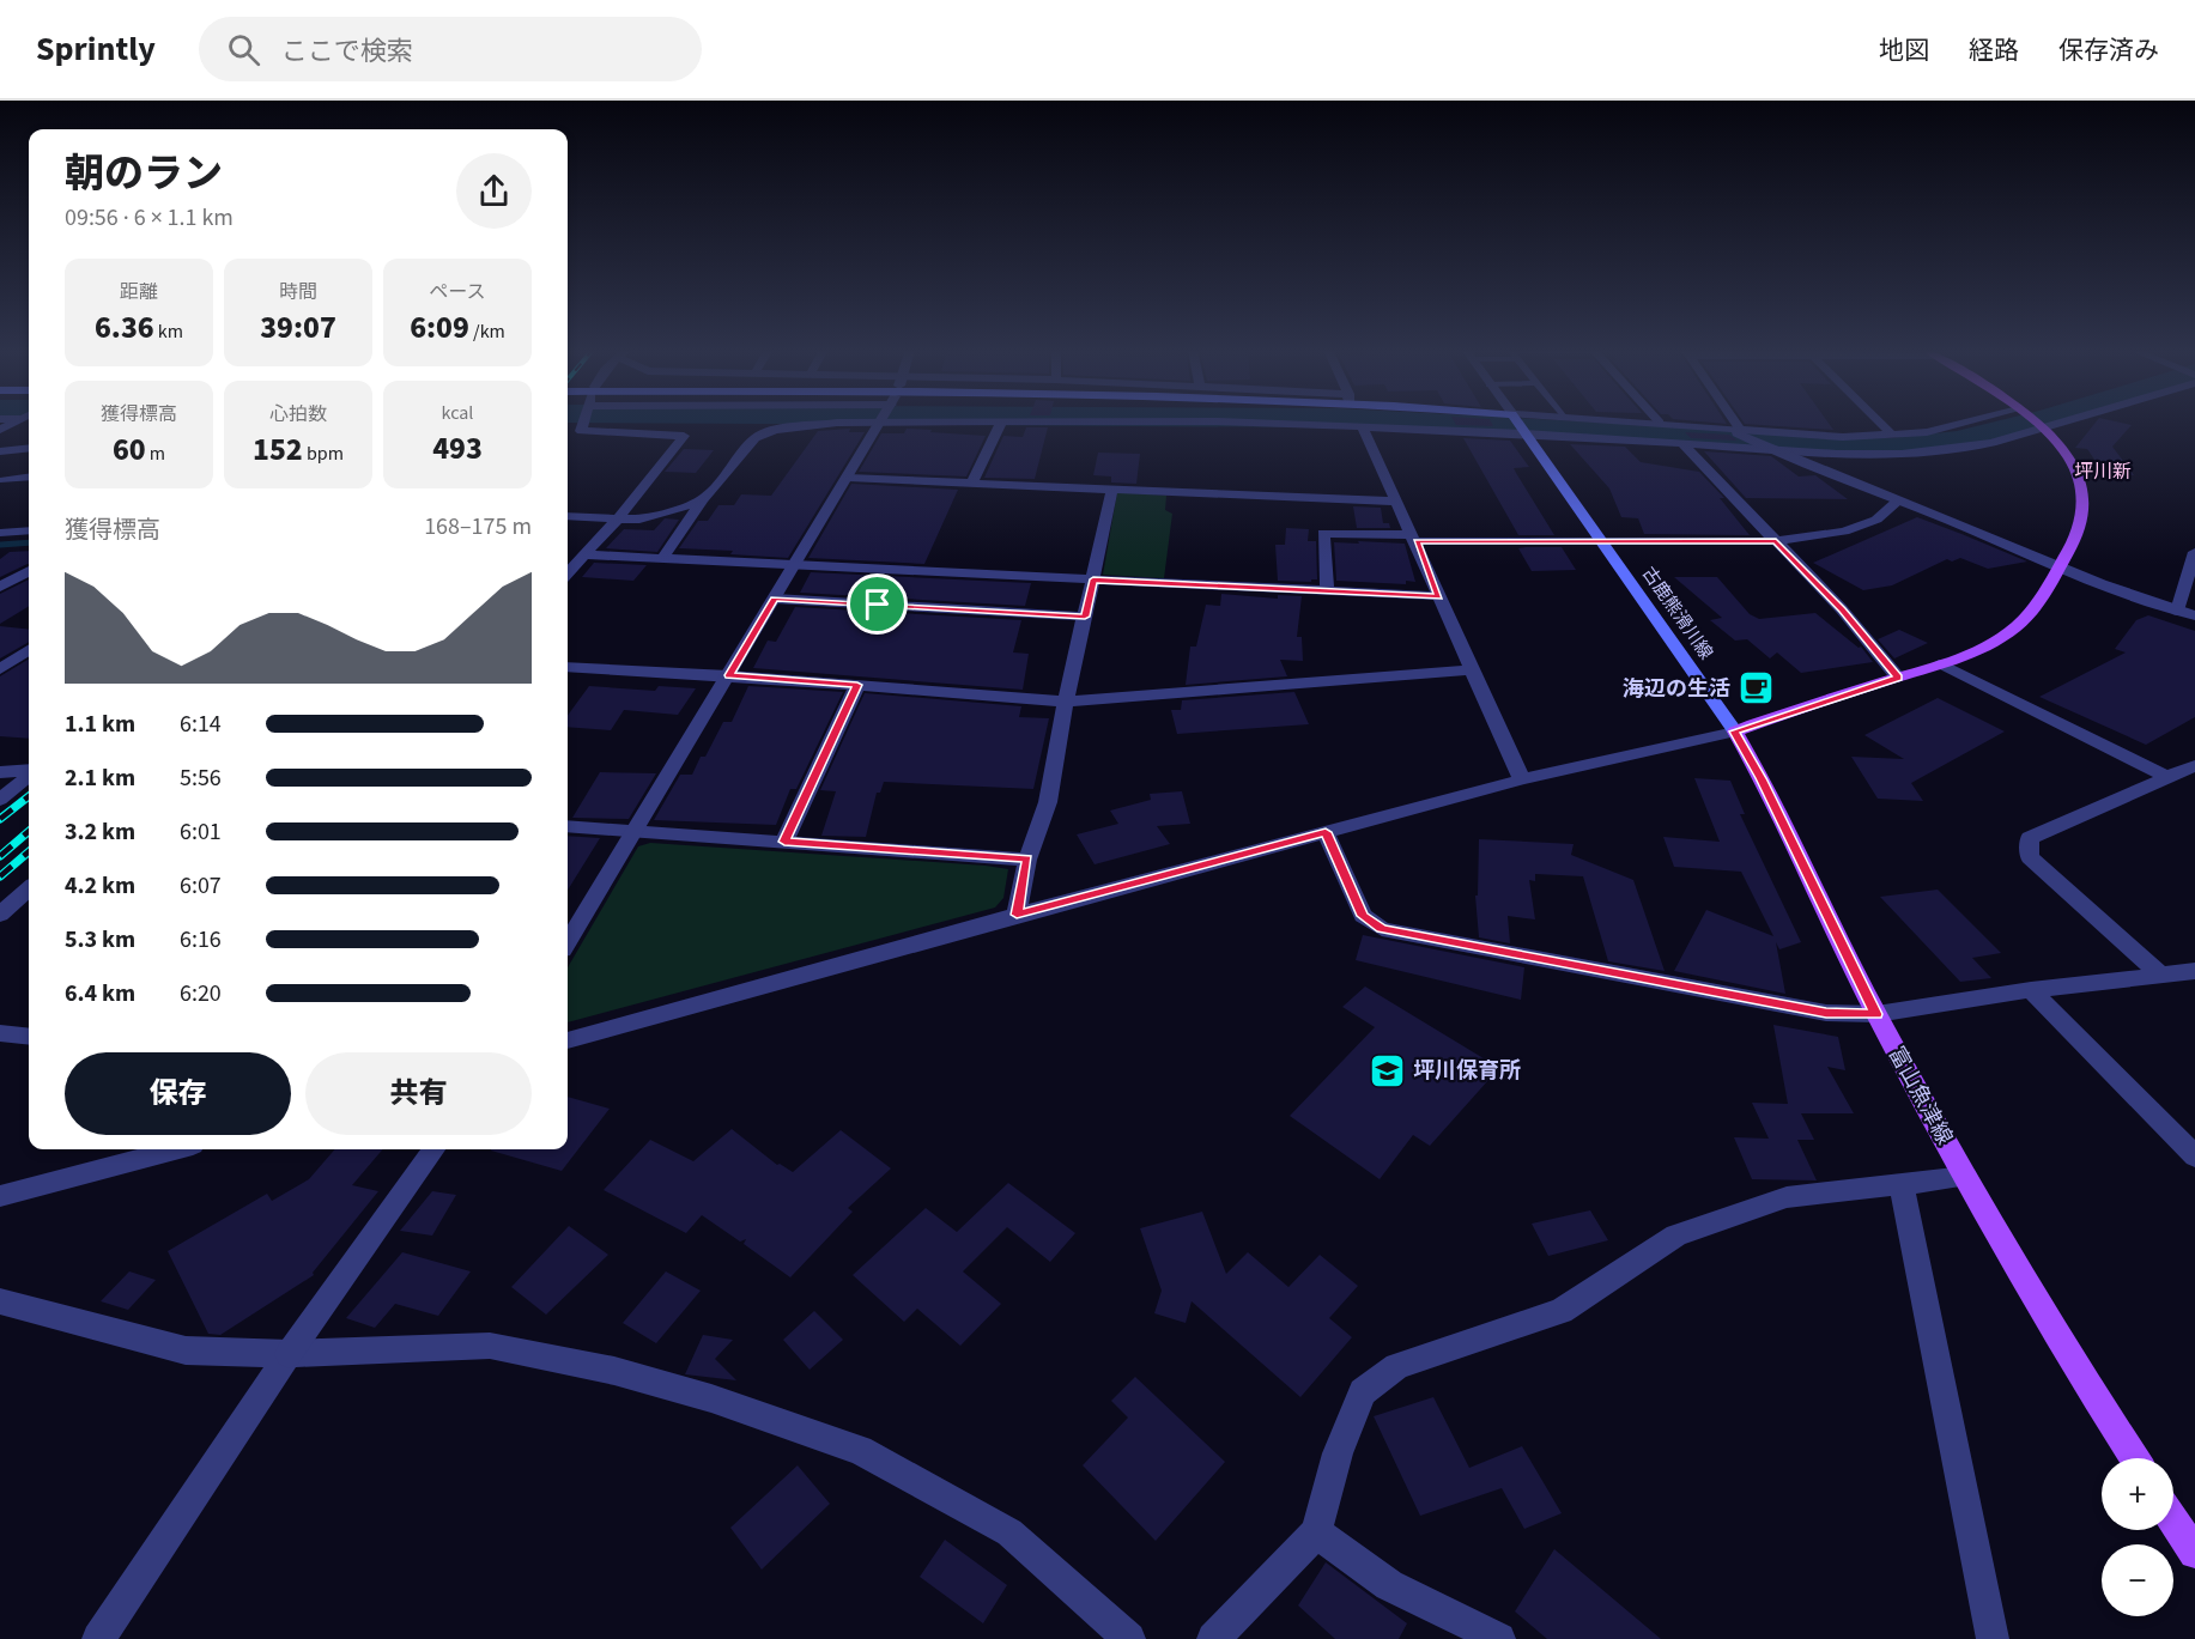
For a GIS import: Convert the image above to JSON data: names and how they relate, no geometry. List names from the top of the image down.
{
  "streets": {
    "main road": ["古鹿熊滑川線", "富山魚津線"]
  },
  "crossings": [
    ["古鹿熊滑川線", "富山魚津線"]
  ],
  "districts": ["坪川新"],
  "places": {
    "cafe": ["海辺の生活"],
    "school or university": ["坪川保育所"]
  },
  "page": {
    "header": "Sprintly",
    "search": "ここで検索",
    "nav": ["地図", "経路", "保存済み"],
    "heading": ["朝のラン", "09:56 · 6 × 1.1 km"],
    "stats": [
      ["距離", "6.36 km"],
      ["時間", "39:07"],
      ["ペース", "6:09 /km"],
      ["獲得標高", "60 m"],
      ["心拍数", "152 bpm"],
      ["kcal", "493"]
    ],
    "chart": ["獲得標高", "168–175 m"],
    "list": [
      {
        "name": "1.1 km",
        "note": "6:14"
      },
      {
        "name": "2.1 km",
        "note": "5:56"
      },
      {
        "name": "3.2 km",
        "note": "6:01"
      },
      {
        "name": "4.2 km",
        "note": "6:07"
      },
      {
        "name": "5.3 km",
        "note": "6:16"
      },
      {
        "name": "6.4 km",
        "note": "6:20"
      }
    ],
    "buttons": ["保存", "共有"],
    "map_buttons": ["+", "−"]
  }
}
